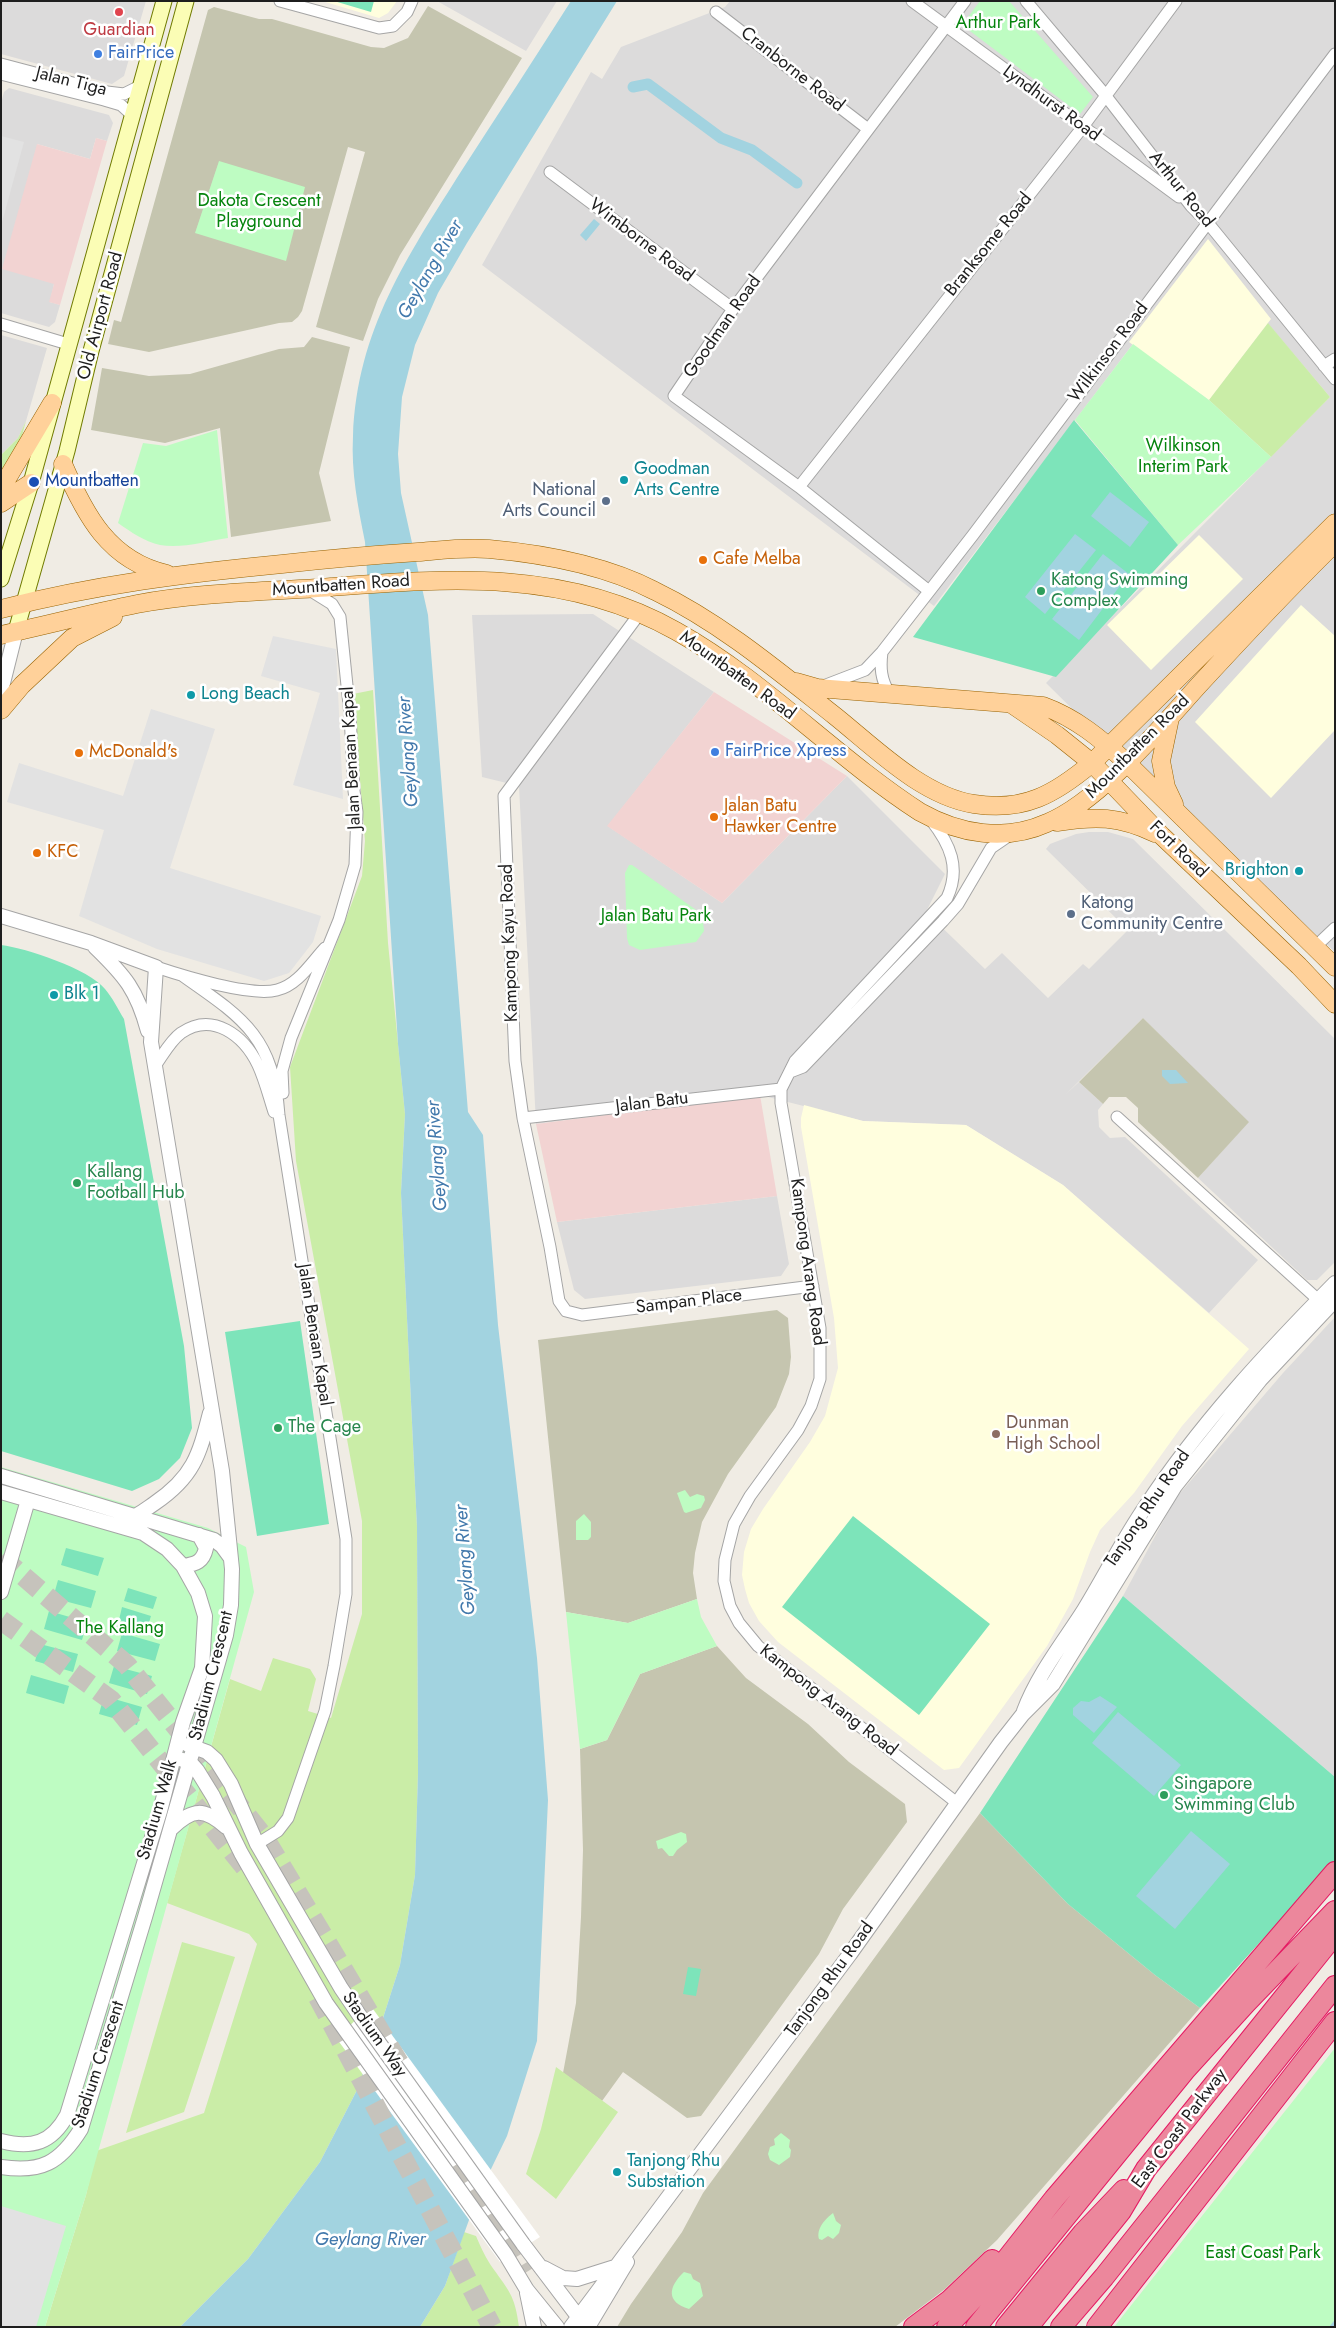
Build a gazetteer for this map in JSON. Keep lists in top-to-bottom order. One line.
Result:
{"streets":{"highway":["East Coast Parkway"],"main road":["Old Airport Road","Mountbatten Road","Fort Road"],"street":["Cranborne Road","Jalan Tiga","Lyndhurst Road","Arthur Road","Wimborne Road","Branksome Road","Goodman Road","Wilkinson Road","Jalan Benaan Kapal","Kampong Kayu Road","Jalan Batu","Kampong Arang Road","Sampan Place","Tanjong Rhu Road","Stadium Crescent","Stadium Walk","Stadium Way"]},"crossings":[["Cranborne Road","Goodman Road"],["Jalan Tiga","Old Airport Road"],["Lyndhurst Road","Arthur Road"],["Lyndhurst Road","Branksome Road"],["Lyndhurst Road","Goodman Road"],["Arthur Road","Branksome Road"],["Arthur Road","Wilkinson Road"],["Wimborne Road","Goodman Road"],["Branksome Road","Goodman Road"],["Old Airport Road","Mountbatten Road"],["Goodman Road","Wilkinson Road"],["Wilkinson Road","Fort Road"],["Mountbatten Road","Jalan Benaan Kapal"],["Mountbatten Road","Fort Road"],["Mountbatten Road","Kampong Kayu Road"],["Jalan Benaan Kapal","Stadium Crescent"],["Jalan Benaan Kapal","Stadium Way"],["Kampong Kayu Road","Jalan Batu"],["Kampong Kayu Road","Sampan Place"],["Jalan Batu","Kampong Arang Road"],["Kampong Arang Road","Sampan Place"],["Kampong Arang Road","Tanjong Rhu Road"],["Tanjong Rhu Road","Stadium Way"],["Stadium Crescent","Stadium Way"],["Stadium Walk","Stadium Way"]],"water":["Geylang River"],"parks":["Arthur Park","Dakota Crescent Playground","Wilkinson Interim Park","Jalan Batu Park","The Kallang","East Coast Park"],"places":["Guardian","FairPrice","Goodman Arts Centre","Mountbatten","National Arts Council","Cafe Melba","Katong Swimming Complex","Long Beach","FairPrice Xpress","McDonald's","Jalan Batu Hawker Centre","KFC","Brighton","Katong Community Centre","Blk 1","Kallang Football Hub","The Cage","Dunman High School","Singapore Swimming Club","Tanjong Rhu Substation"]}
